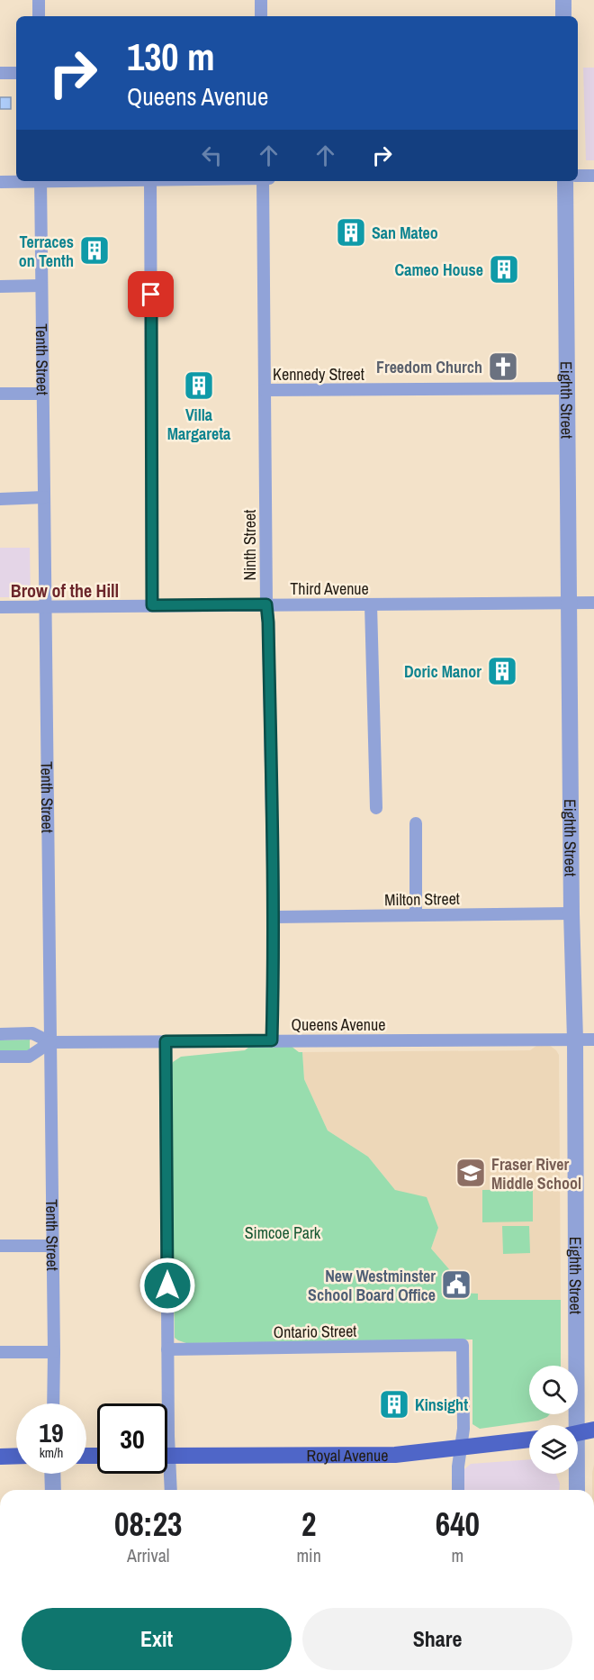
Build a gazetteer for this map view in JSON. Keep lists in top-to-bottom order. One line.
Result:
{"streets":{"main road":["Royal Avenue"],"street":["Tenth Street","Kennedy Street","Eighth Street","Ninth Street","Third Avenue","Milton Street","Queens Avenue","Ontario Street"]},"crossings":[["Tenth Street","Third Avenue"],["Tenth Street","Queens Avenue"],["Kennedy Street","Eighth Street"],["Kennedy Street","Ninth Street"],["Eighth Street","Third Avenue"],["Eighth Street","Milton Street"],["Eighth Street","Queens Avenue"],["Ninth Street","Third Avenue"],["Ninth Street","Milton Street"],["Ninth Street","Queens Avenue"],["Ontario Street","Royal Avenue"]],"districts":["Brow of the Hill"],"parks":["Simcoe Park"],"places":{"building":["San Mateo","Terraces on Tenth","Cameo House","Villa Margareta","Doric Manor","Kinsight"],"church":["Freedom Church"],"school or university":["Fraser River Middle School"],"public building":["New Westminster School Board Office"]},"page":{"turn":["130 m","Queens Avenue"],"speed":"19 km/h","limit":"30","eta":["08:23","Arrival","2","min","640","m"],"buttons":["Exit","Share"]}}
